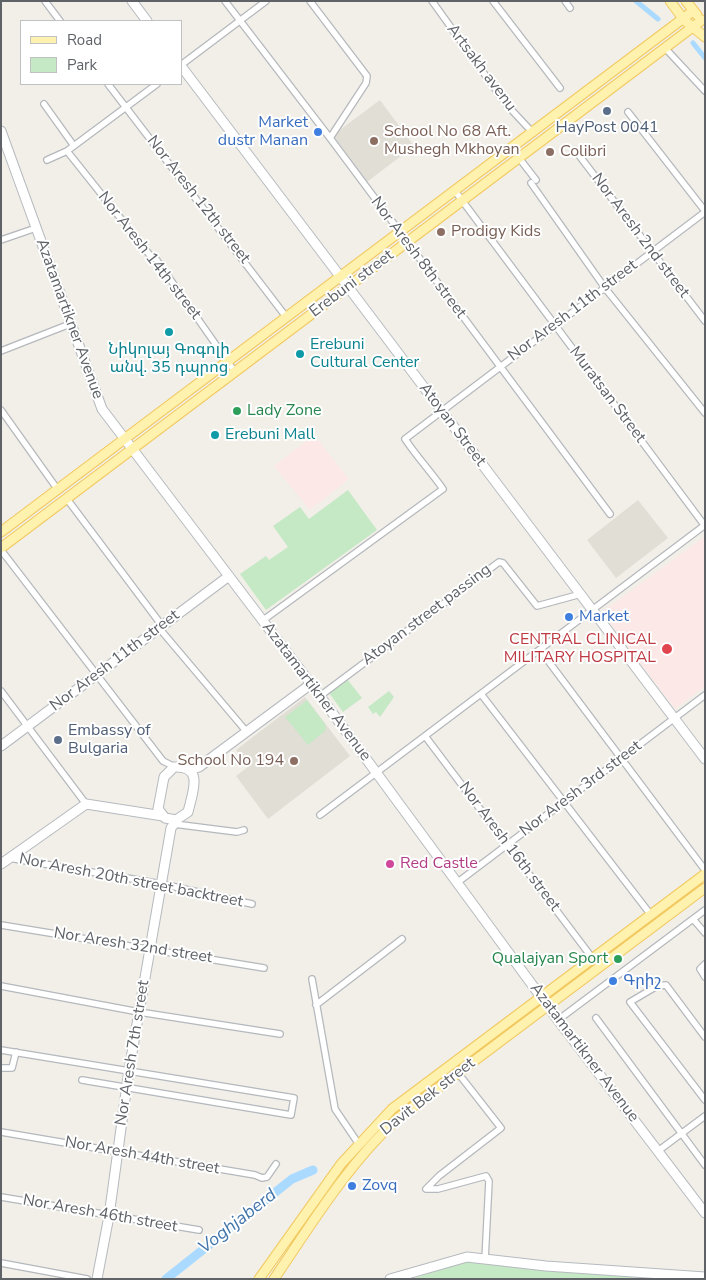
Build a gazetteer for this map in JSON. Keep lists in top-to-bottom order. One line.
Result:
{"streets":{"main road":["Erebuni street","Davit Bek street"],"street":["Artsakh avenu","Nor Aresh 12th street","Nor Aresh 2nd street","Nor Aresh 14th street","Nor Aresh 8th street","Nor Aresh 11th street","Azatamartikner Avenue","Muratsan Street","Atoyan Street","Atoyan street passing","Nor Aresh 3rd street","Nor Aresh 16th street","Nor Aresh 20th street backtreet","Nor Aresh 32nd street","Nor Aresh 7th street","Nor Aresh 44th street","Nor Aresh 46th street"]},"crossings":[["Artsakh avenu","Erebuni street"],["Nor Aresh 12th street","Erebuni street"],["Nor Aresh 2nd street","Nor Aresh 11th street"],["Nor Aresh 14th street","Erebuni street"],["Nor Aresh 8th street","Erebuni street"],["Nor Aresh 8th street","Nor Aresh 11th street"],["Erebuni street","Azatamartikner Avenue"],["Erebuni street","Muratsan Street"],["Erebuni street","Atoyan Street"],["Nor Aresh 11th street","Azatamartikner Avenue"],["Nor Aresh 11th street","Muratsan Street"],["Nor Aresh 11th street","Atoyan Street"],["Azatamartikner Avenue","Atoyan street passing"],["Azatamartikner Avenue","Nor Aresh 3rd street"],["Azatamartikner Avenue","Davit Bek street"],["Atoyan Street","Atoyan street passing"],["Atoyan Street","Nor Aresh 3rd street"],["Nor Aresh 3rd street","Nor Aresh 16th street"],["Nor Aresh 16th street","Davit Bek street"],["Nor Aresh 20th street backtreet","Nor Aresh 7th street"],["Nor Aresh 32nd street","Nor Aresh 7th street"],["Nor Aresh 7th street","Nor Aresh 44th street"],["Nor Aresh 7th street","Nor Aresh 46th street"]],"water":["Voghjaberd"],"places":["HayPost 0041","Market dustr Manan","School No 68 Aft. Mushegh Mkhoyan","Colibri","Prodigy Kids","Նիկոլայ Գոգոլի անվ. 35 դպրոց","Erebuni Cultural Center","Lady Zone","Erebuni Mall","Market","CENTRAL CLINICAL MILITARY HOSPITAL","Embassy of Bulgaria","School No 194","Red Castle","Qualajyan Sport","Գրիշ","Zovq"],"legend":["Road","Park"]}
